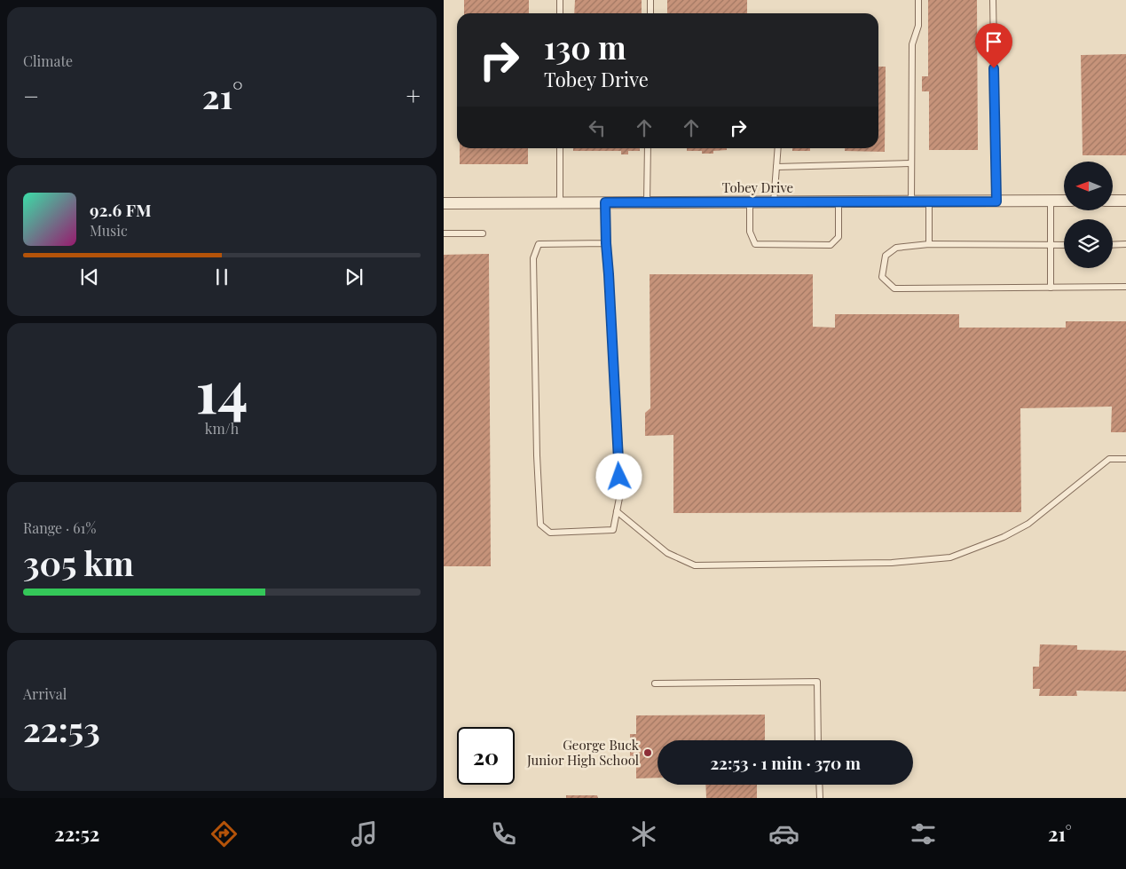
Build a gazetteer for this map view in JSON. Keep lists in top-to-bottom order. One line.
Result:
{"streets":{"street":["Tobey Drive"]},"places":["George Buck Junior High School"],"north":"left","page":{"tile":["Climate",["14","km/h"],["Range · 61%","305 km"],["Arrival","22:53"]],"turn":["130 m","Tobey Drive"],"heat":["−","21°","+"],"song":["92.6 FM","Music"],"limit":"20","trip":"22:53 · 1 min · 370 m","tabs":["22:52","21°"]}}
